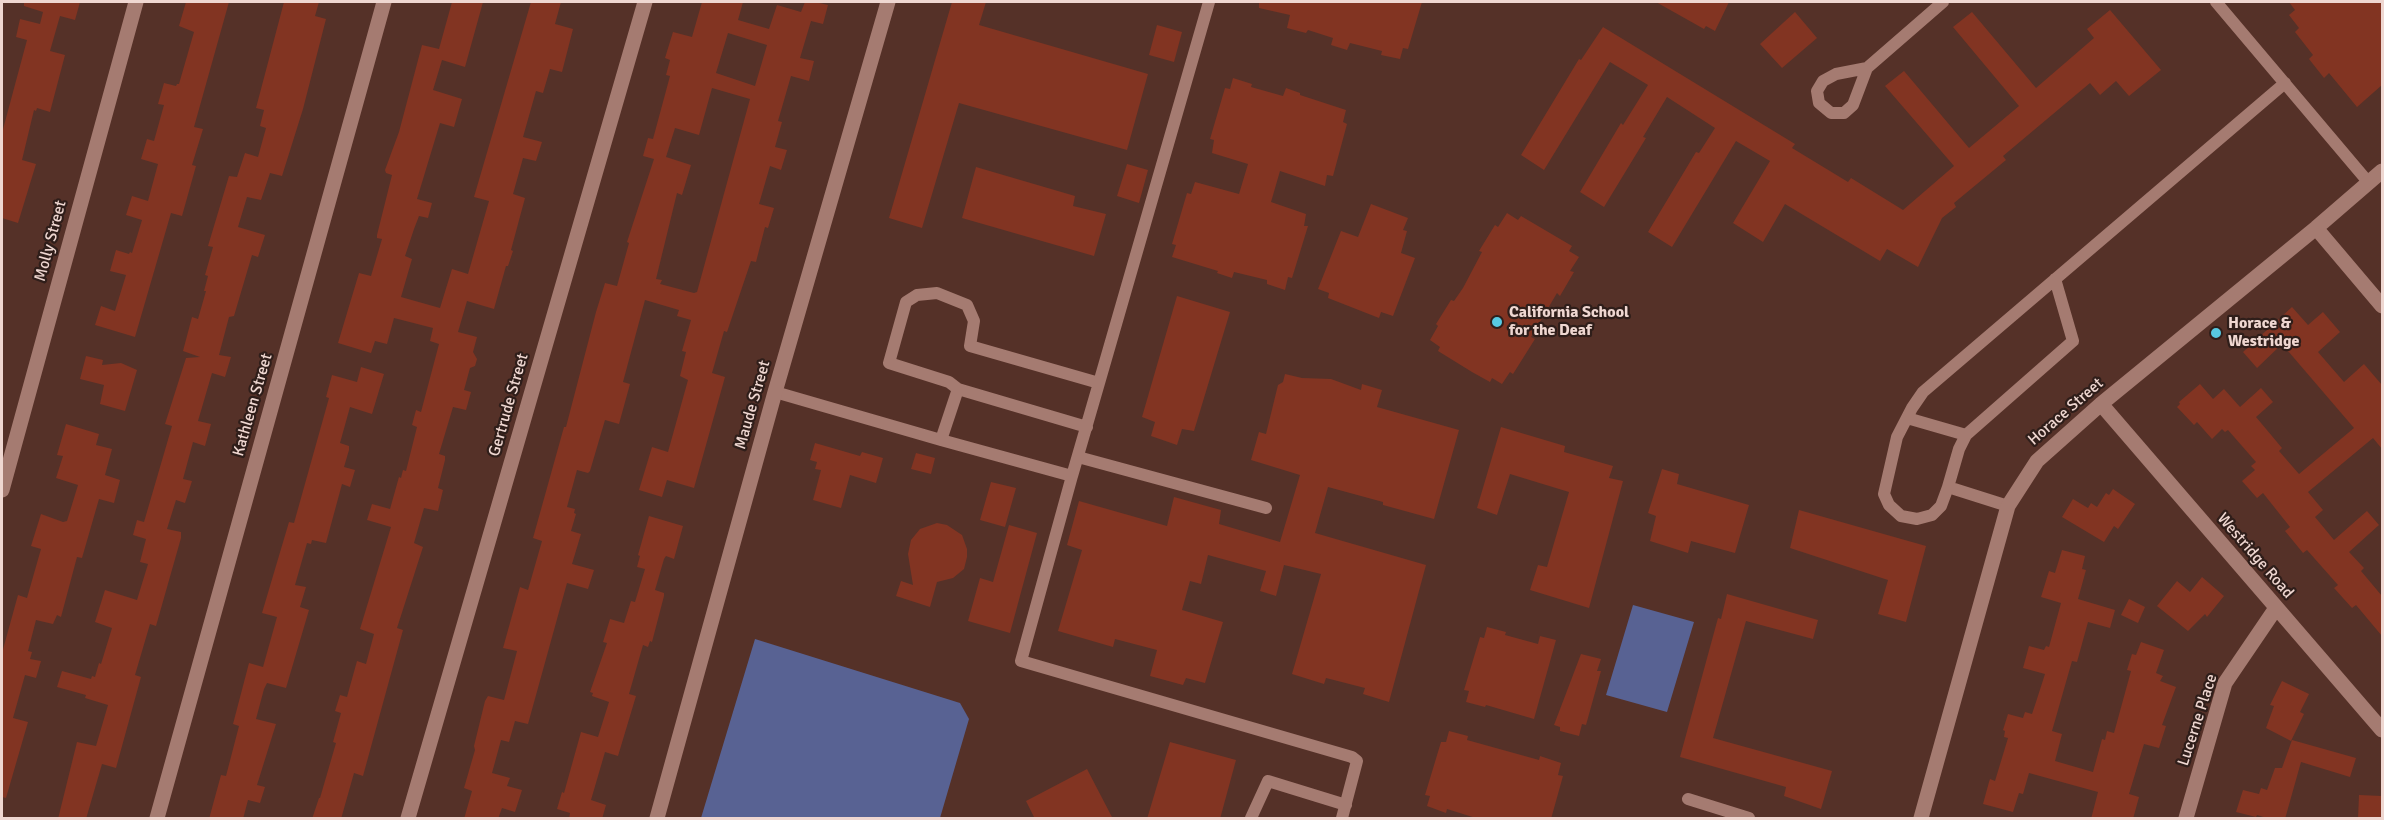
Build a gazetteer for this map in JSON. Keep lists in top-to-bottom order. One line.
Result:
{"streets":{"street":["Molly Street","Kathleen Street","Gertrude Street","Maude Street","Horace Street","Westridge Road","Lucerne Place"]},"crossings":[["Horace Street","Westridge Road"],["Westridge Road","Lucerne Place"]],"places":["California School for the Deaf","Horace & Westridge"]}
